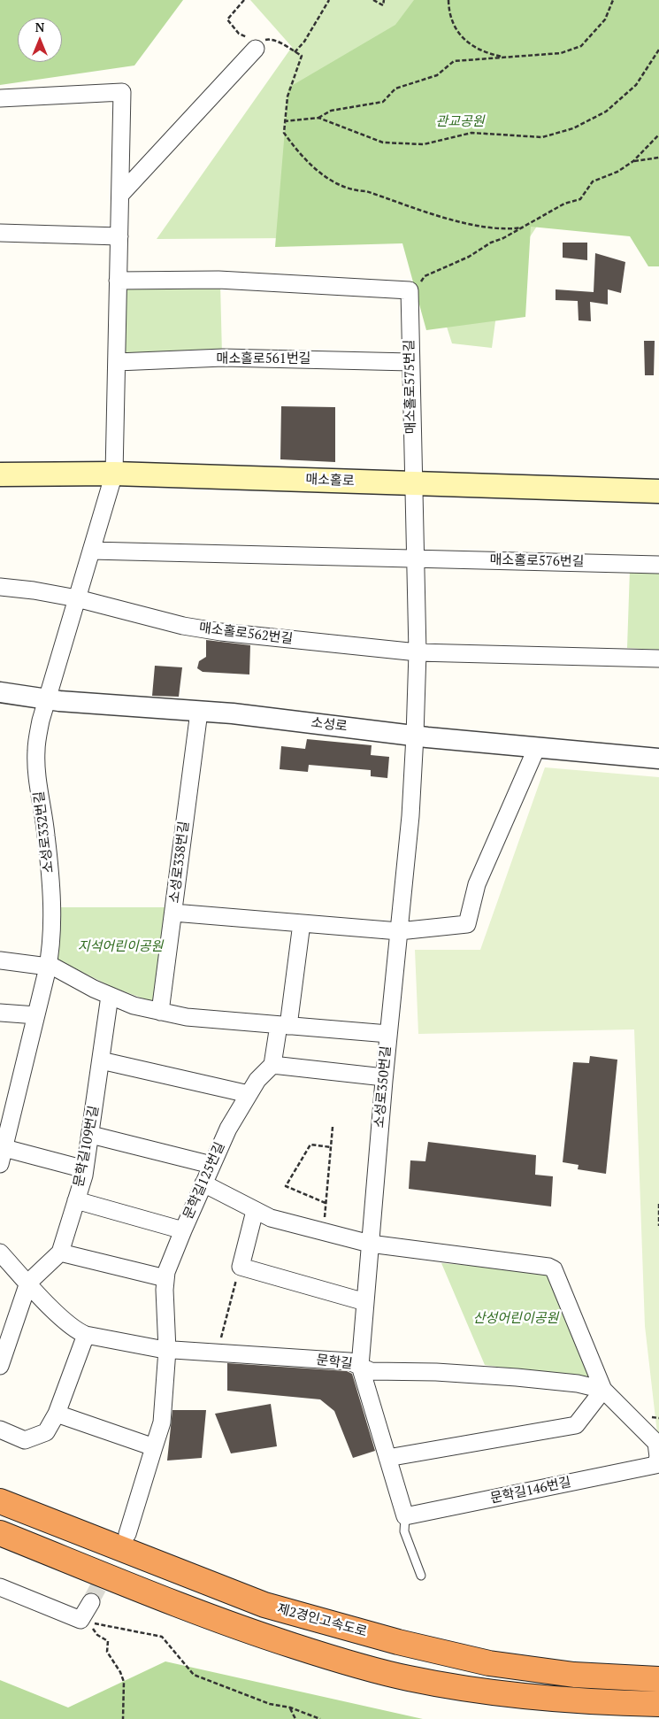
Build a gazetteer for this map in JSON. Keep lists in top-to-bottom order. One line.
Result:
{"streets":{"highway":["제2경인고속도로"],"main road":["매소홀로"],"street":["매소홀로561번길","매소홀로575번길","매소홀로576번길","매소홀로562번길","소성로","소성로332번길","소성로338번길","소성로350번길","문학길109번길","문학길125번길","문학길","문학길146번길"]},"crossings":[["매소홀로561번길","매소홀로575번길"],["매소홀로575번길","매소홀로"],["소성로","소성로332번길"],["소성로","소성로338번길"],["소성로","소성로350번길"],["소성로350번길","문학길"],["문학길109번길","문학길"],["문학길125번길","문학길"],["문학길","문학길146번길"]],"parks":["관교공원","지석어린이공원","산성어린이공원"],"north":"top"}
